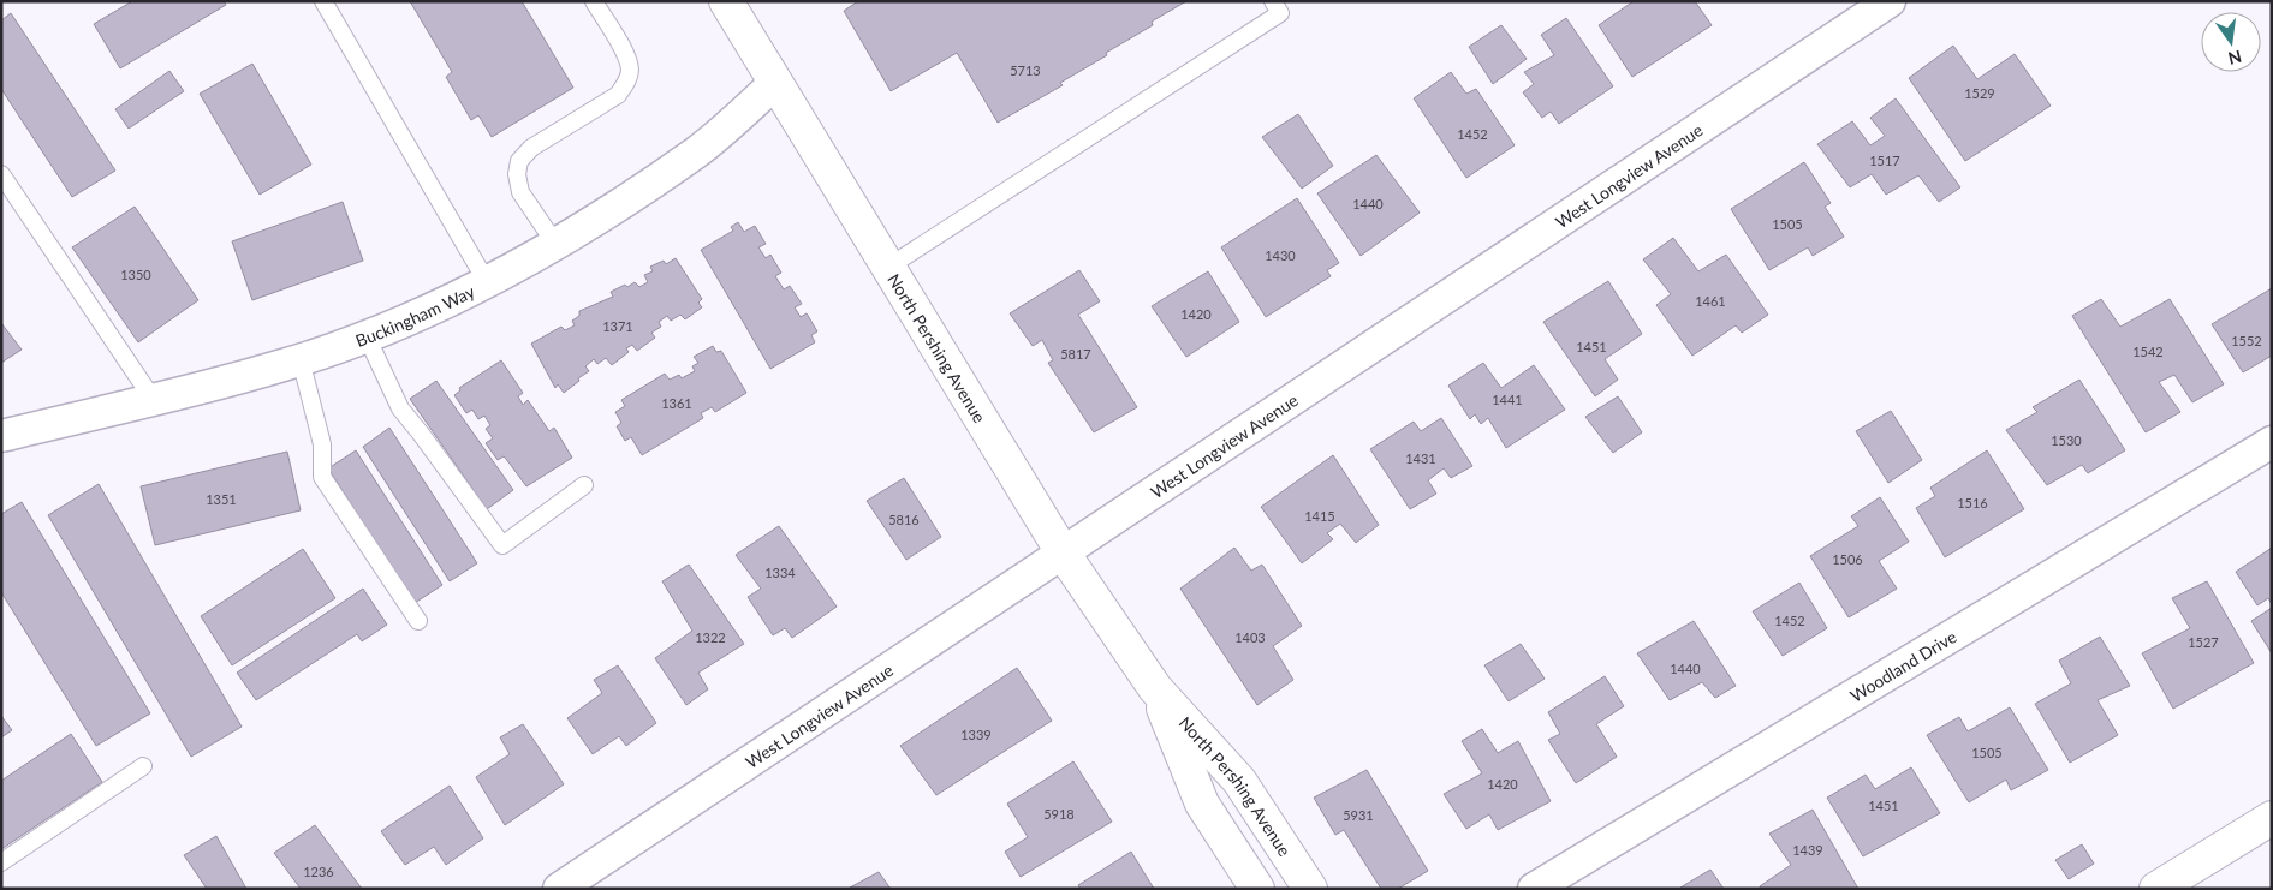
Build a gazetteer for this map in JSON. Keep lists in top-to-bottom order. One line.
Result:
{"streets":{"main road":["North Pershing Avenue"],"street":["West Longview Avenue","Buckingham Way","Woodland Drive"]},"crossings":[["West Longview Avenue","North Pershing Avenue"],["Buckingham Way","North Pershing Avenue"]],"house_numbers":["5713","1529","1452","1517","1440","1505","1430","1350","1461","1420","1371","1552","1451","1542","5817","1441","1361","1530","1431","1351","1516","1415","5816","1506","1334","1452","1322","1403","1527","1440","1339","1505","1420","1451","5918","5931","1439","1236"],"north":"bottom"}
